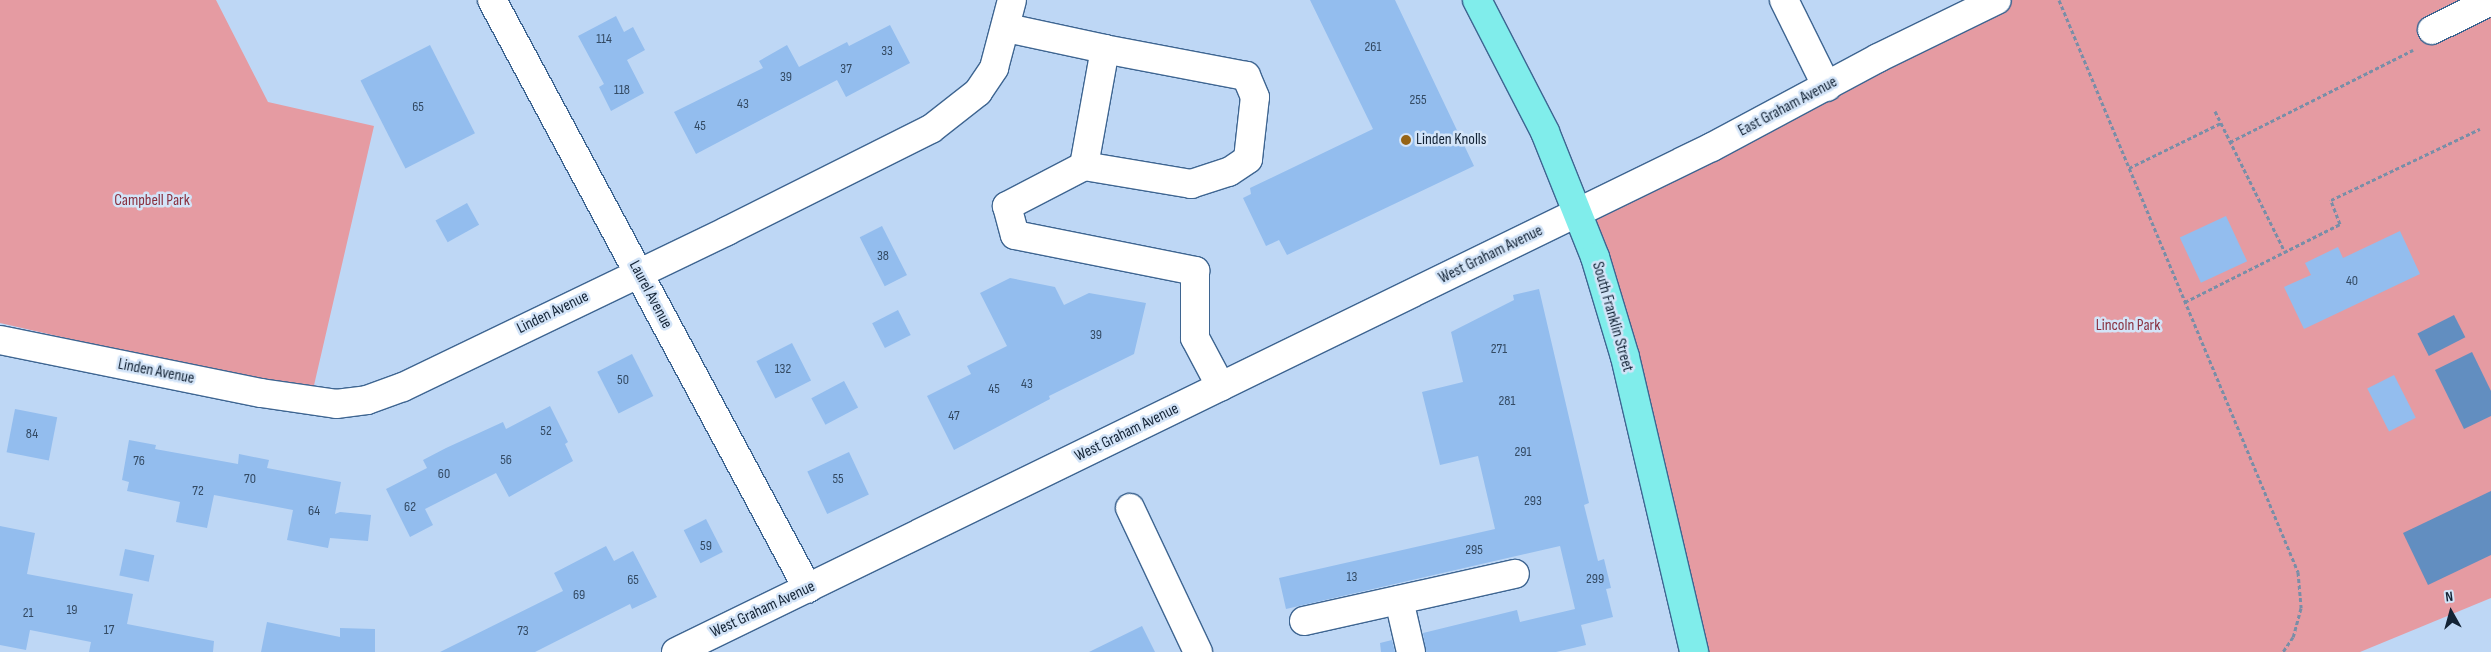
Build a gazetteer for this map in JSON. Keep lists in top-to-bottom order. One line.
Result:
{"streets":{"main road":["South Franklin Street"],"street":["East Graham Avenue","West Graham Avenue","Laurel Avenue","Linden Avenue"]},"crossings":[["East Graham Avenue","West Graham Avenue"],["East Graham Avenue","South Franklin Street"],["West Graham Avenue","Laurel Avenue"],["West Graham Avenue","South Franklin Street"],["Laurel Avenue","Linden Avenue"]],"parks":["Campbell Park","Lincoln Park"],"places":["Linden Knolls"],"house_numbers":["114","261","33","37","39","118","255","43","65","45","38","40","39","271","132","50","43","45","281","47","52","84","291","56","76","60","70","55","72","293","62","64","59","295","13","299","65","69","19","21","17","73"],"north":"top"}
